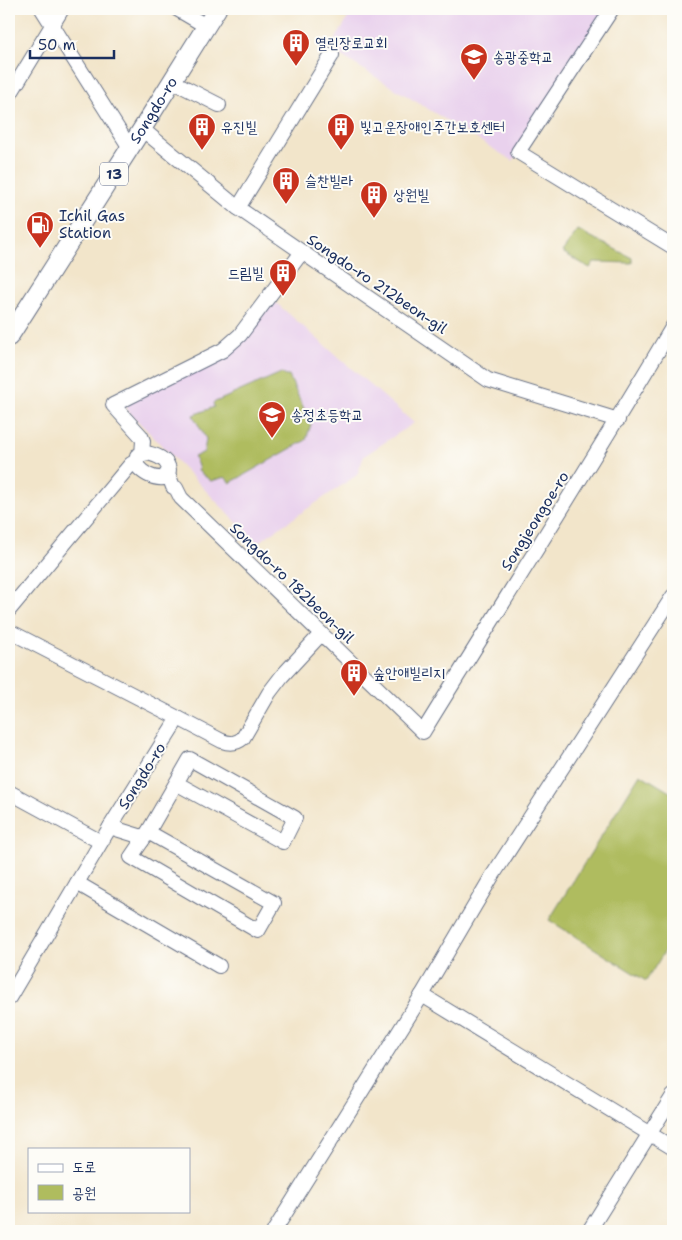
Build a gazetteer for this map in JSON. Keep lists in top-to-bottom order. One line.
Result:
{"streets":{"main road":["Songdo-ro","13"],"street":["Songdo-ro 212beon-gil","Songjeongoe-ro","Songdo-ro 182beon-gil"]},"crossings":[["Songdo-ro","Songdo-ro 212beon-gil"],["Songdo-ro 212beon-gil","Songjeongoe-ro"],["Songjeongoe-ro","Songdo-ro 182beon-gil"]],"places":{"building":["열린장로교회","유진빌","빛고운장애인주간보호센터","슬찬빌라","상원빌","드림빌","숲안애빌리지"],"school or university":["송광중학교","송정초등학교"],"fuel station":["Ichil Gas Station"]},"legend":["도로","공원"],"scale_bar":"50 m"}
